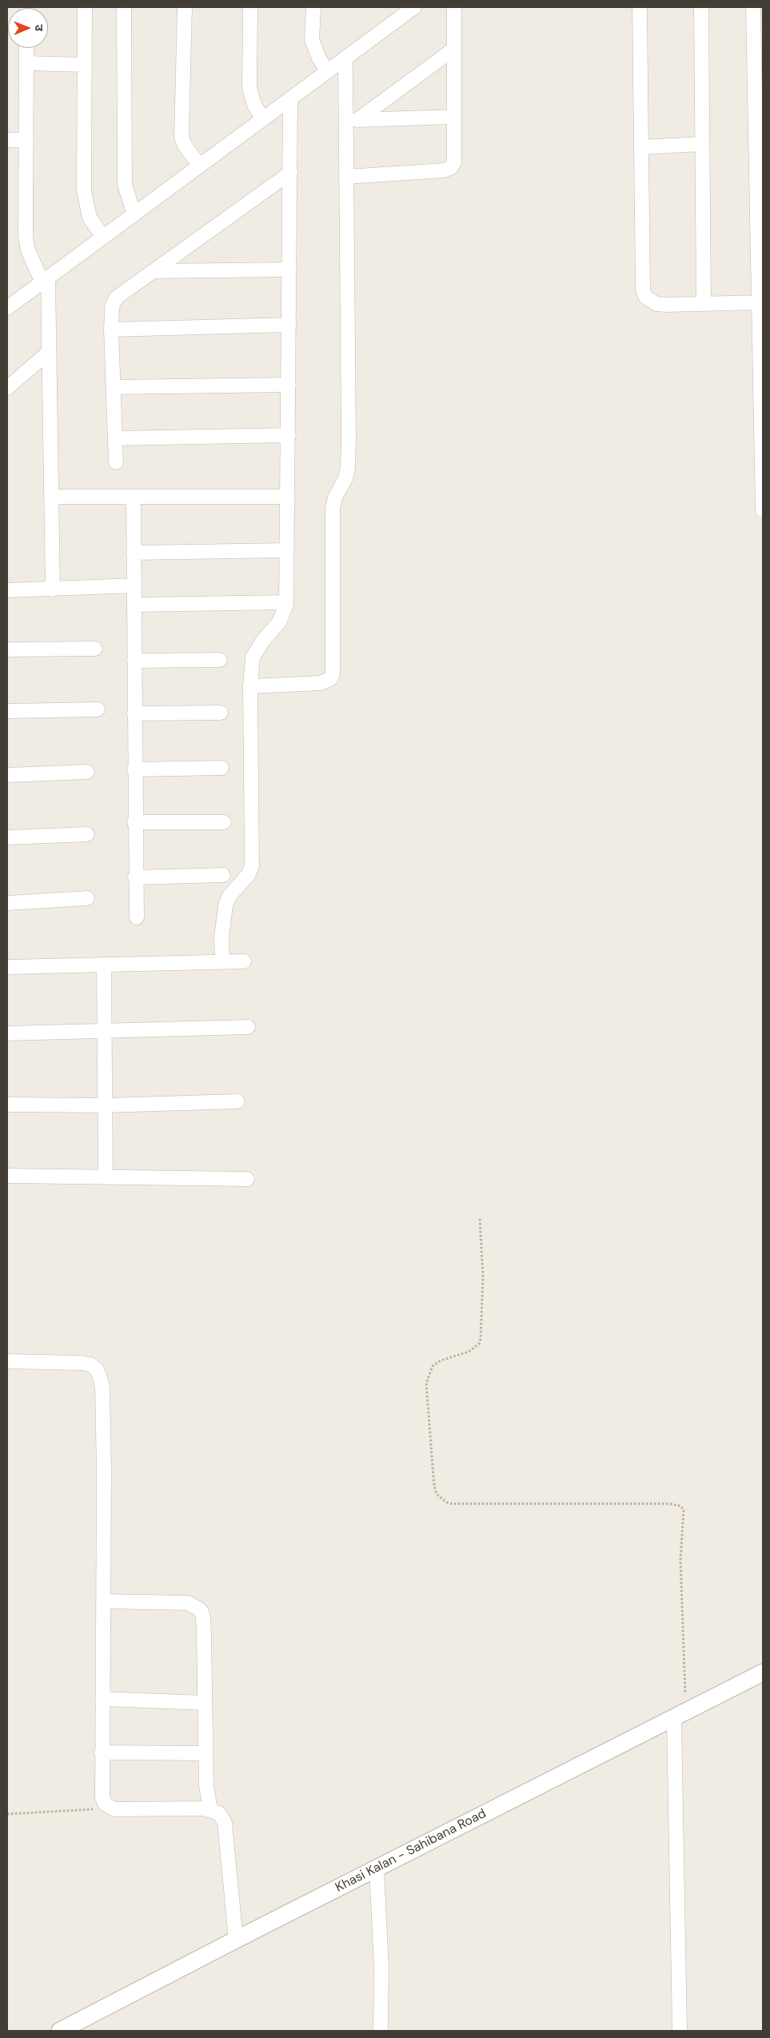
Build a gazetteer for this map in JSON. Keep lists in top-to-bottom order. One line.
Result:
{"streets":{"street":["Khasi Kalan - Sahibana Road"]},"north":"right"}
